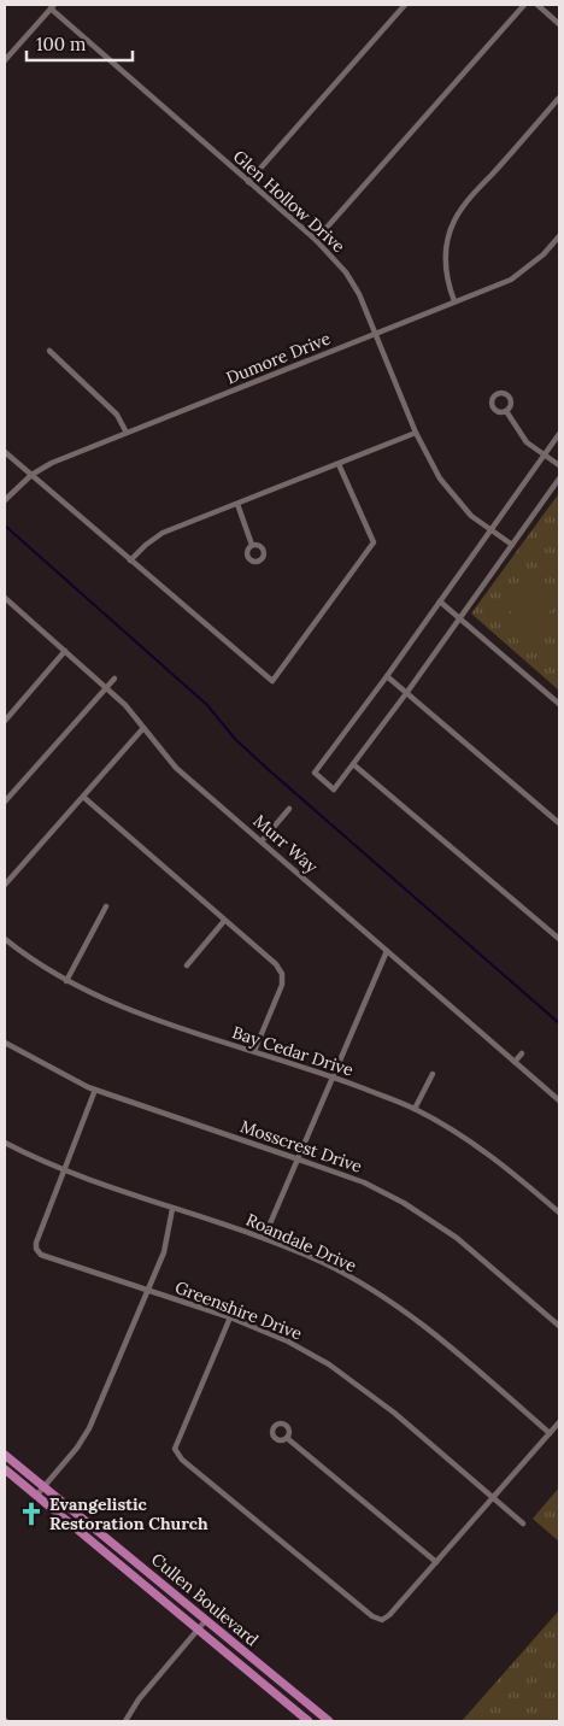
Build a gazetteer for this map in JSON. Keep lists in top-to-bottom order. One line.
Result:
{"streets":{"main road":["Cullen Boulevard"],"street":["Glen Hollow Drive","Dumore Drive","Murr Way","Bay Cedar Drive","Mosscrest Drive","Roandale Drive","Greenshire Drive"]},"crossings":[["Glen Hollow Drive","Dumore Drive"],["Roandale Drive","Greenshire Drive"]],"places":{"church":["Evangelistic Restoration Church"]},"scale_bar":"100 m"}
